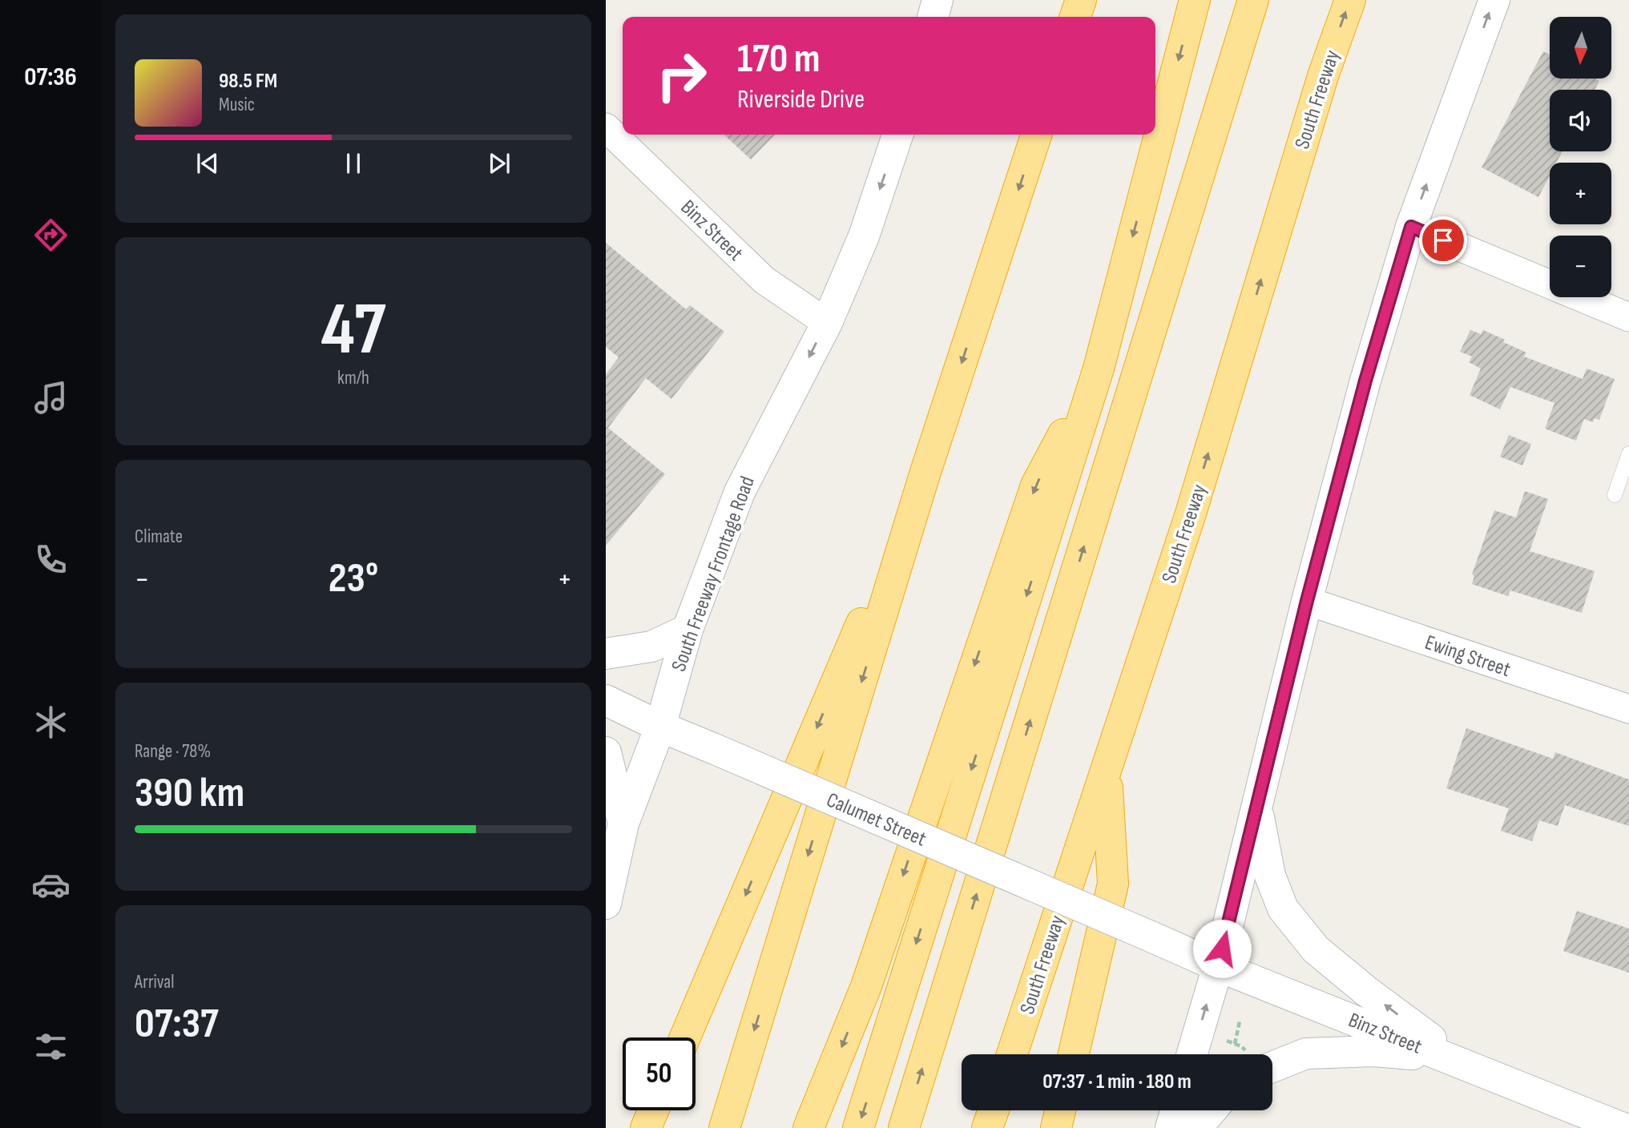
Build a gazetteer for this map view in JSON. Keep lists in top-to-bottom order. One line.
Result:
{"streets":{"highway":["South Freeway"],"main road":["Binz Street","South Freeway Frontage Road","Calumet Street"],"street":["Ewing Street"]},"crossings":[["Binz Street","South Freeway Frontage Road"],["Binz Street","Calumet Street"],["South Freeway Frontage Road","Calumet Street"]],"one_way":["South Freeway Frontage Road"],"north":"bottom","page":{"tabs":"07:36","map_buttons":["+","−"],"turn":["170 m","Riverside Drive"],"song":["98.5 FM","Music"],"tile":[["47","km/h"],"Climate",["Range · 78%","390 km"],["Arrival","07:37"]],"heat":["−","23°","+"],"limit":"50","trip":"07:37 · 1 min · 180 m"}}
